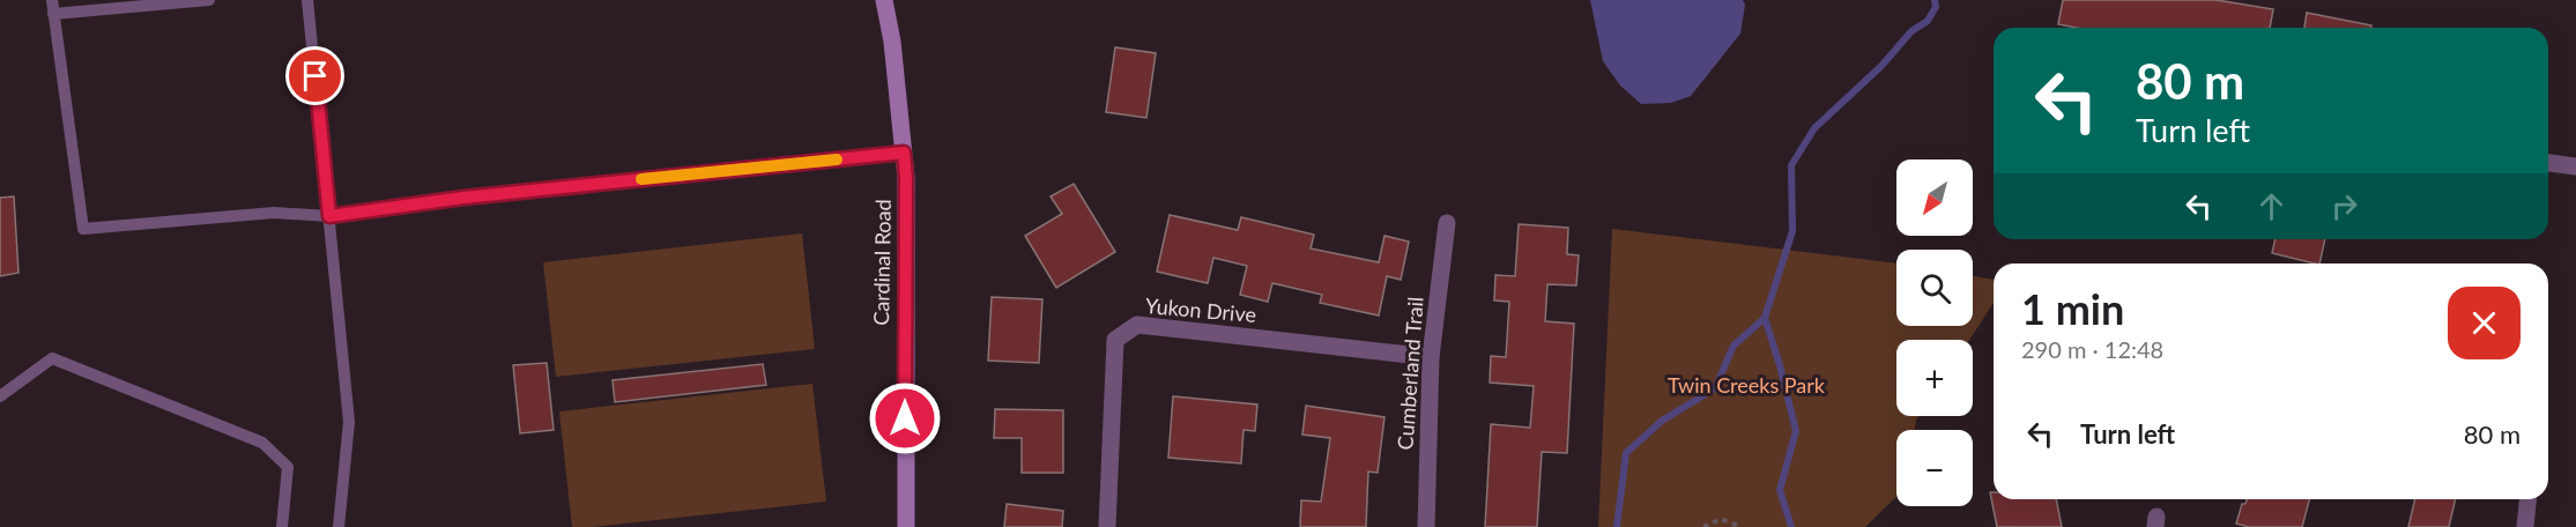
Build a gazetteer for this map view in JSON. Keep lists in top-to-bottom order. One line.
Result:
{"streets":{"street":["Cardinal Road","Yukon Drive","Cumberland Trail"]},"crossings":[["Yukon Drive","Cumberland Trail"]],"parks":["Twin Creeks Park"],"north":"bottom left","page":{"turn":["80 m","Turn left"],"map_buttons":["+","−"],"heading":["1 min","290 m · 12:48"],"list":[{"name":"Turn left","value":"80 m"}]}}
